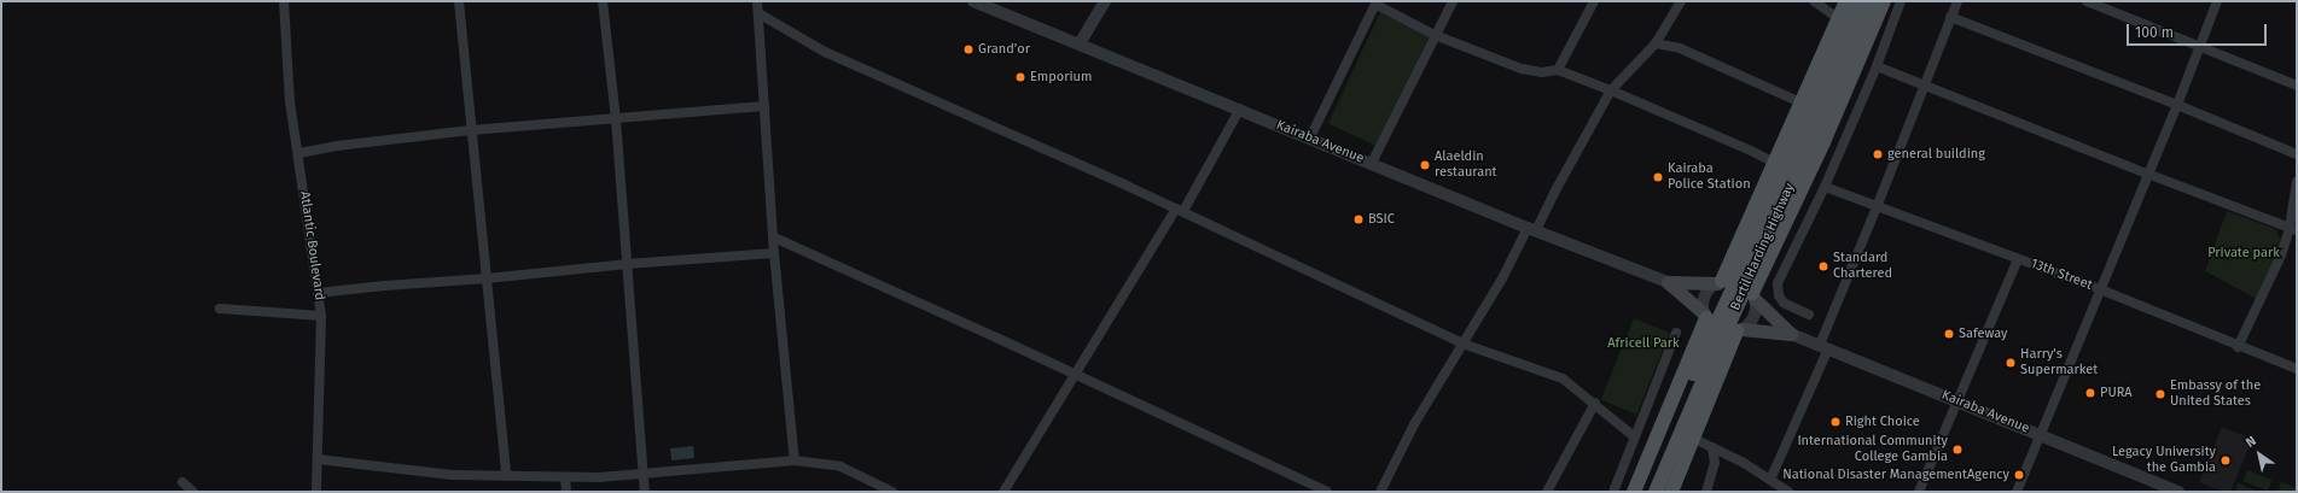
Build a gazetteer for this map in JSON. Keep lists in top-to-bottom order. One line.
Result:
{"streets":{"main road":["Bertil Harding Highway"],"street":["Kairaba Avenue","Atlantic Boulevard","13th Street"]},"parks":["Private park","Africell Park"],"places":["Grand’or","Emporium","general building","Alaeldin restaurant","Kairaba Police Station","BSIC","Standard Chartered","Safeway","Harry's Supermarket","PURA","Embassy of the United States","Right Choice","International Community College Gambia","Legacy University the Gambia","National Disaster ManagementAgency"],"scale_bar":"100 m","north":"top left"}
